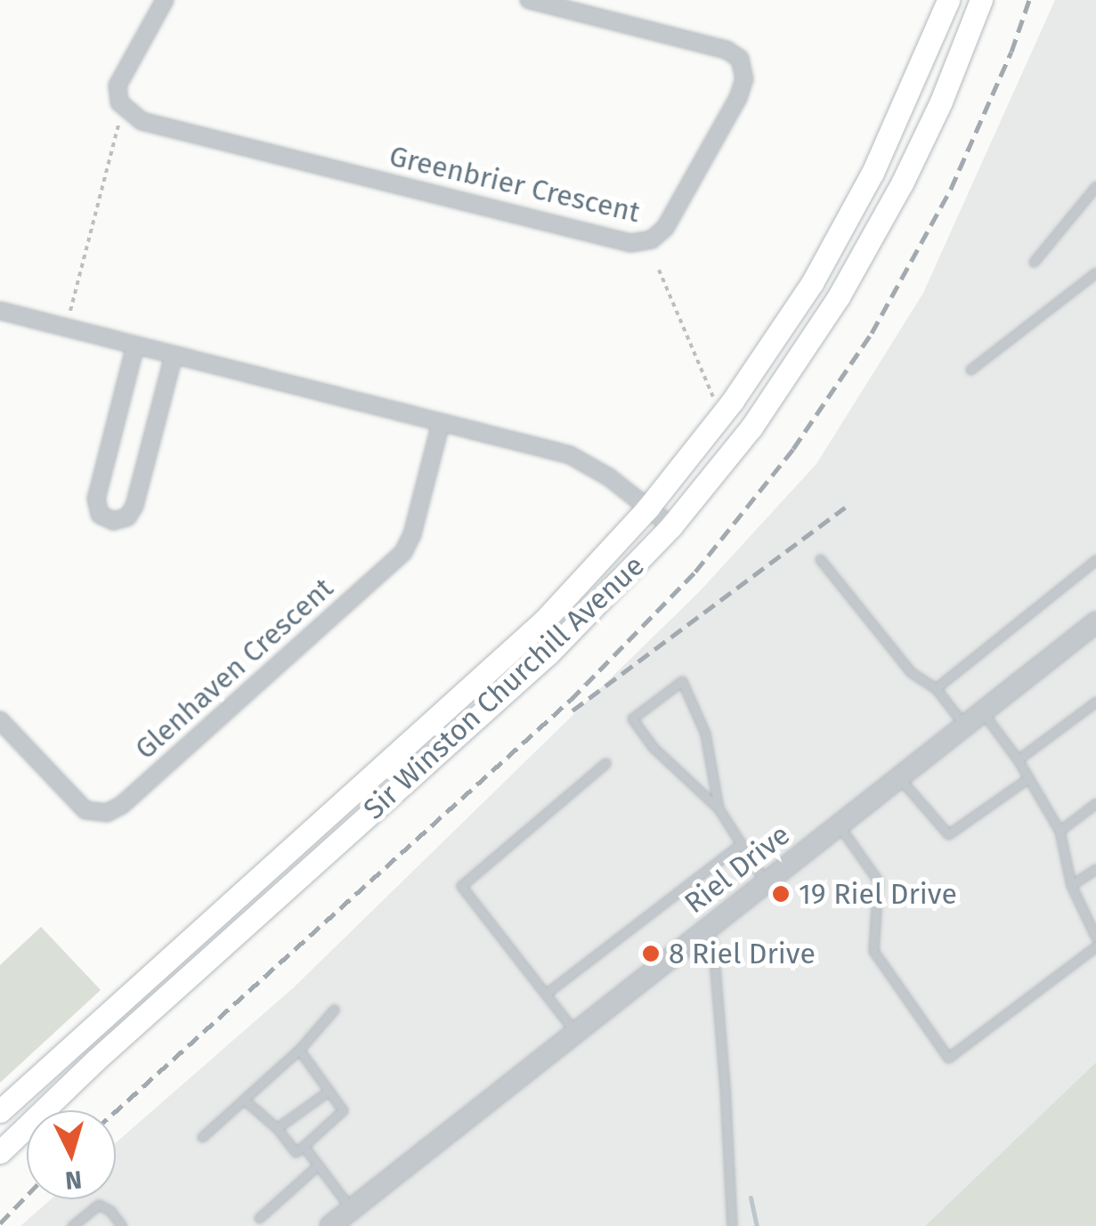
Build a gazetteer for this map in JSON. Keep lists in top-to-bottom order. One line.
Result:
{"streets":{"main road":["Sir Winston Churchill Avenue"],"street":["Greenbrier Crescent","Glenhaven Crescent","Riel Drive"]},"places":["19 Riel Drive","8 Riel Drive"],"north":"bottom"}
